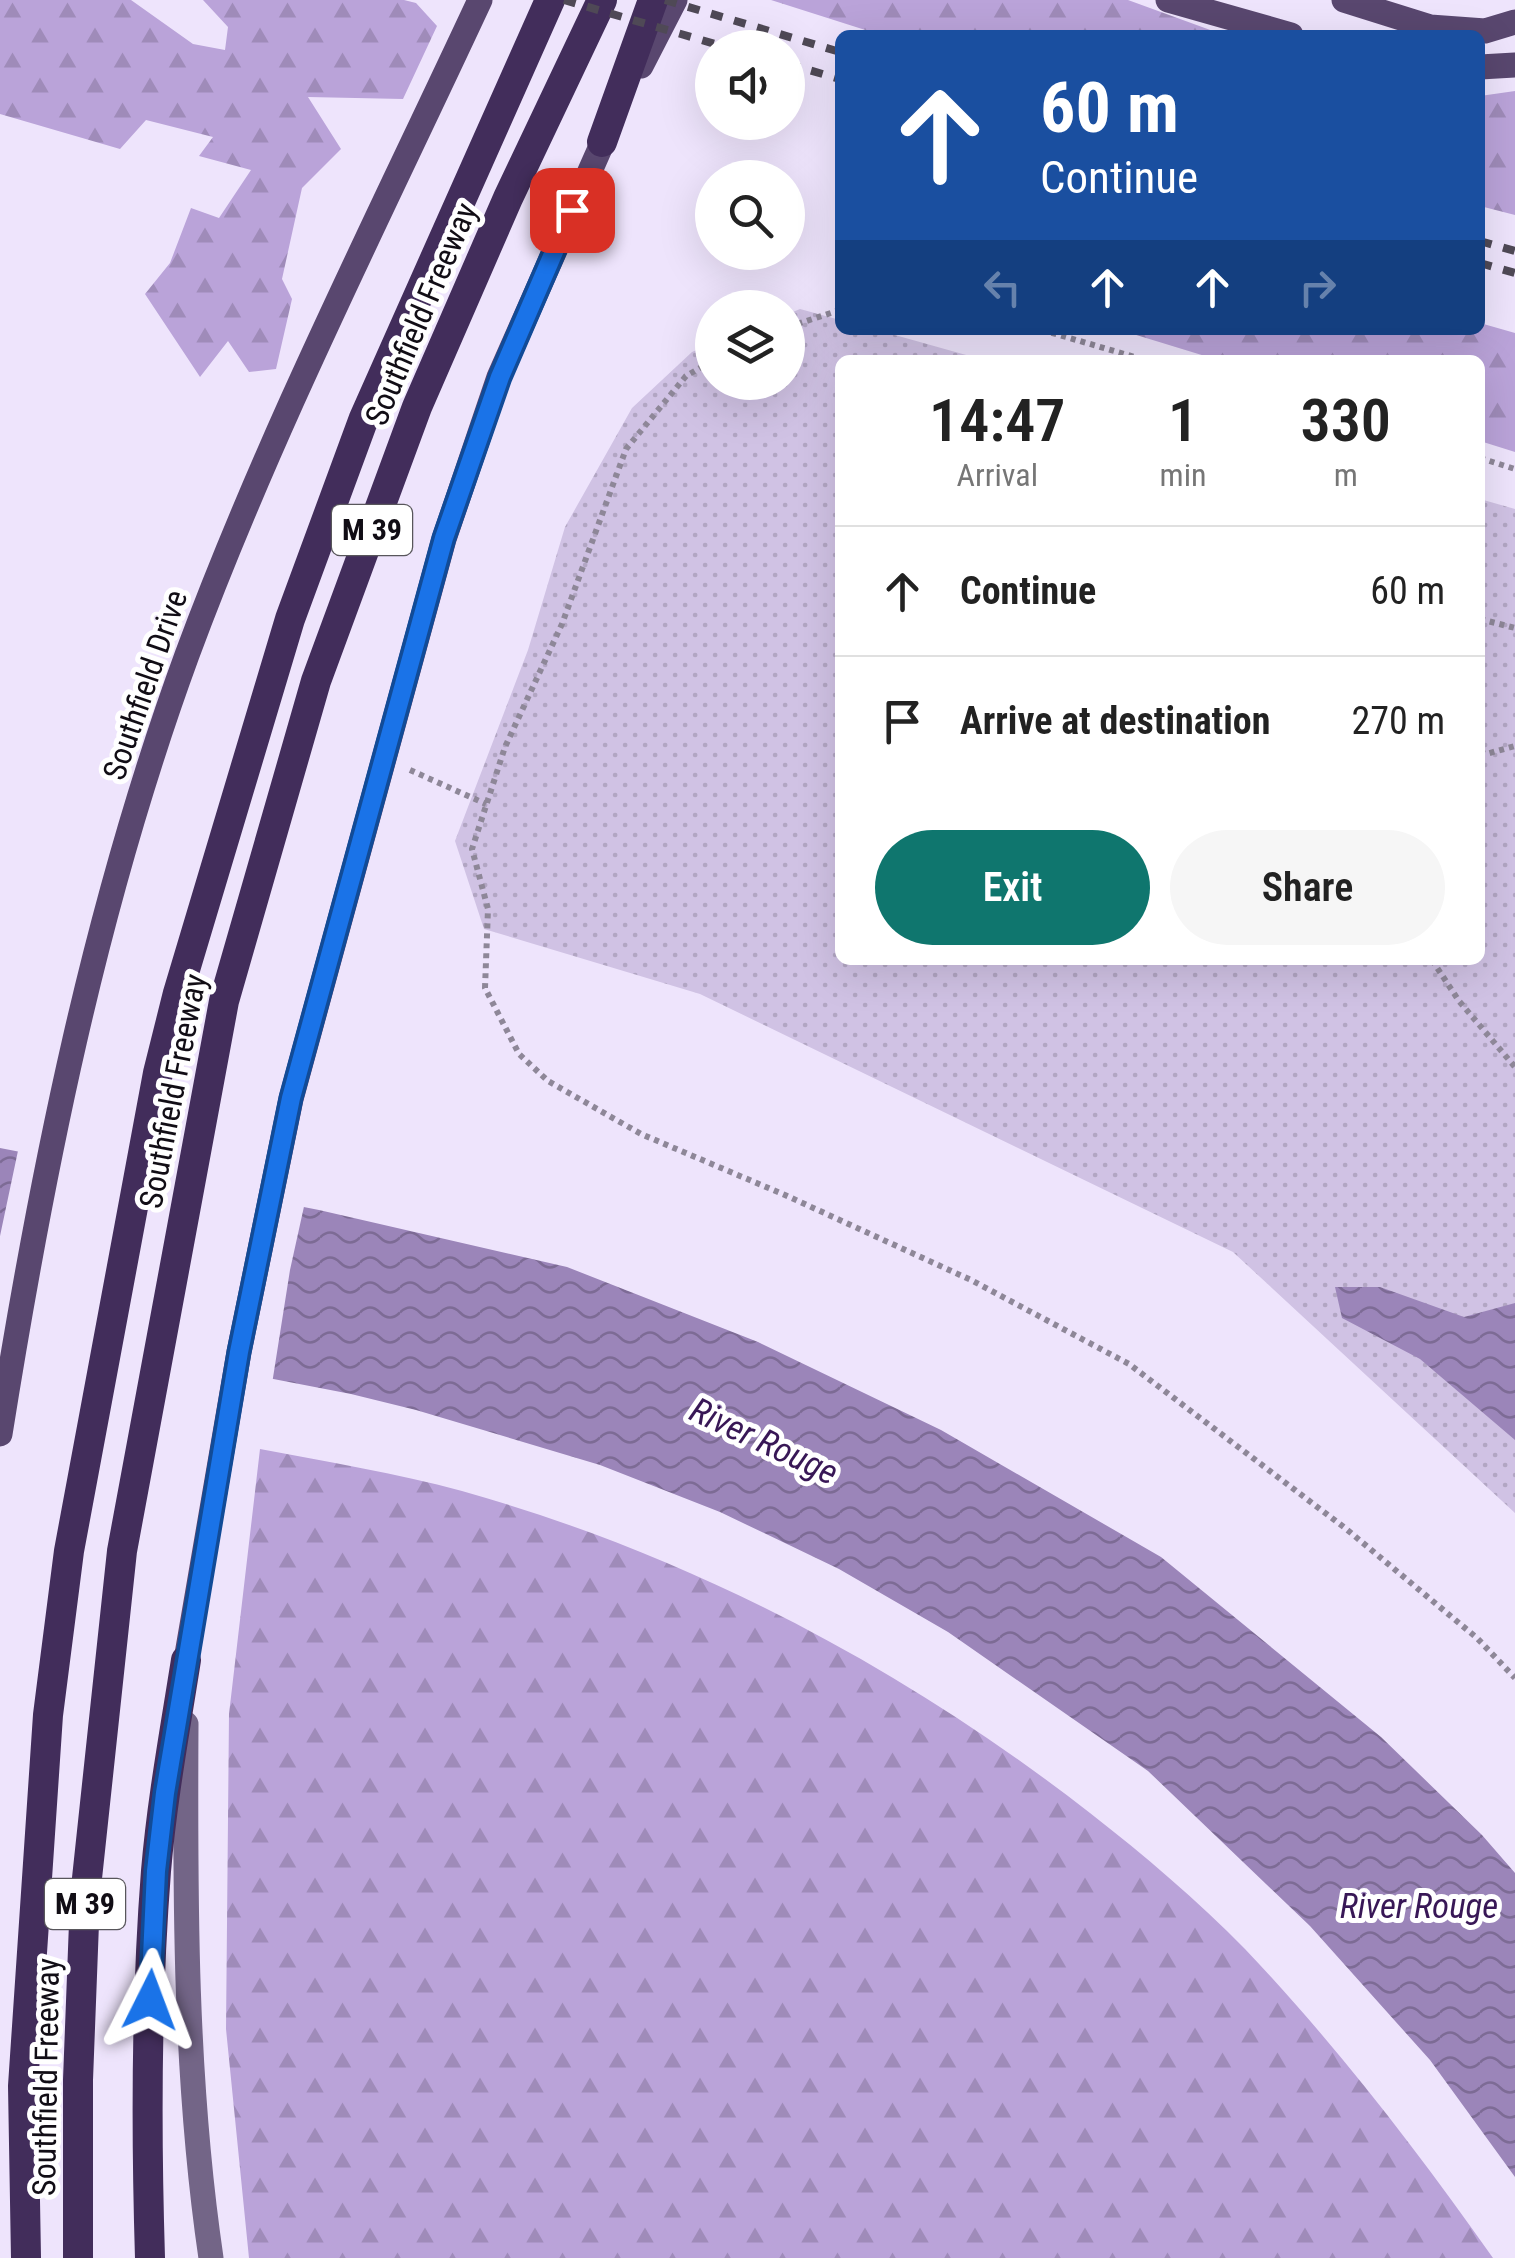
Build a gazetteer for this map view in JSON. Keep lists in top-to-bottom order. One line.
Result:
{"streets":{"highway":["Southfield Freeway","M 39"],"main road":["Southfield Drive"]},"water":["River Rouge"],"page":{"turn":["60 m","Continue"],"eta":["14:47","Arrival","1","min","330","m"],"list":[{"name":"Continue","value":"60 m"},{"name":"Arrive at destination","value":"270 m"}],"buttons":["Exit","Share"]}}
